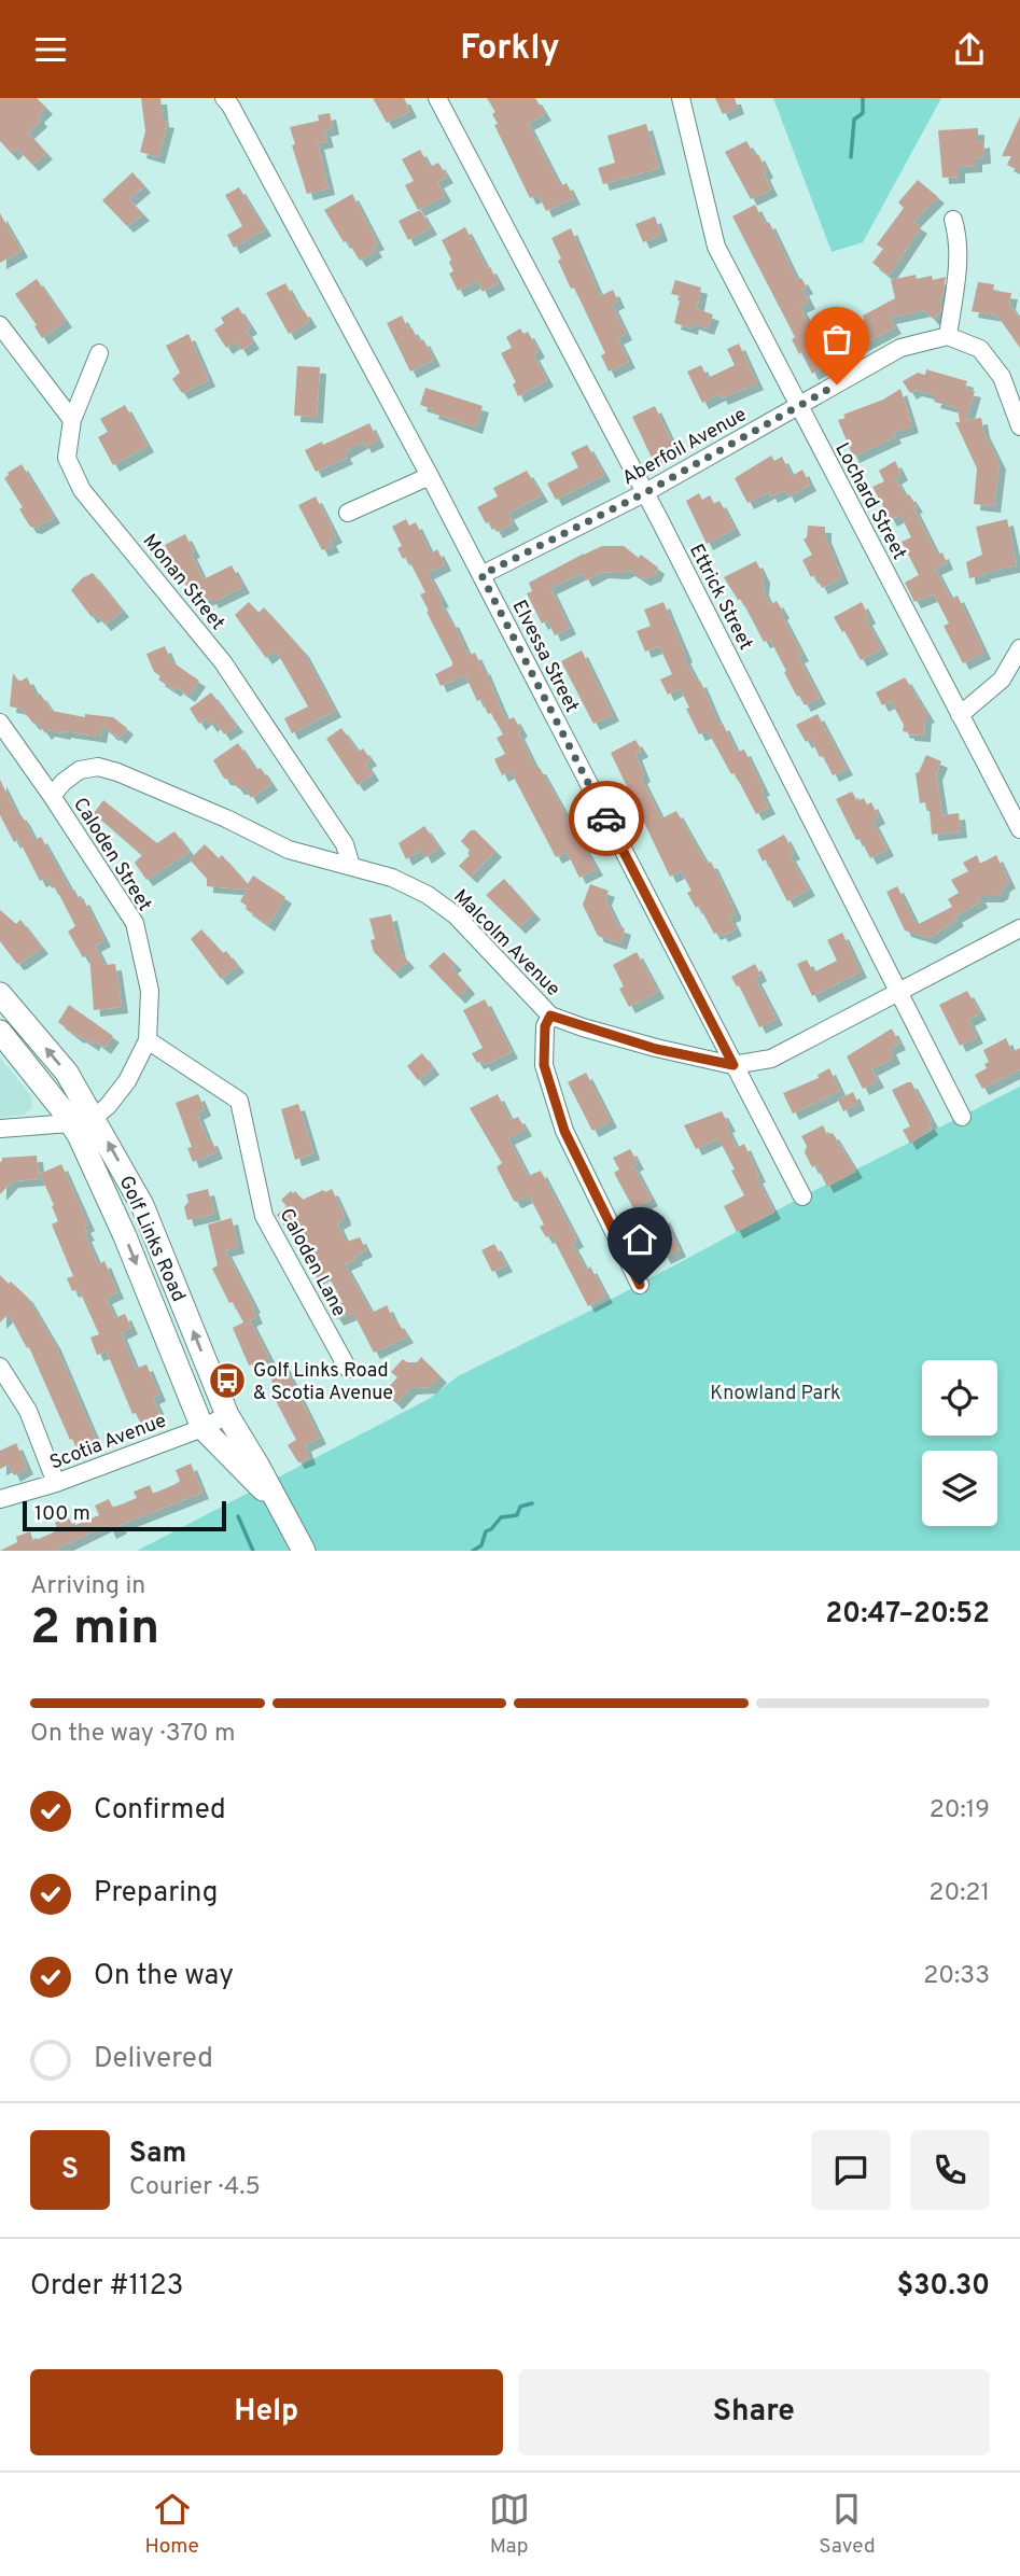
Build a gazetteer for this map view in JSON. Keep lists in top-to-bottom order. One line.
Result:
{"streets":{"main road":["Golf Links Road"],"street":["Aberfoil Avenue","Lochard Street","Monan Street","Ettrick Street","Elvessa Street","Caloden Street","Malcolm Avenue","Caloden Lane","Scotia Avenue"]},"crossings":[["Aberfoil Avenue","Lochard Street"],["Aberfoil Avenue","Ettrick Street"],["Aberfoil Avenue","Elvessa Street"],["Monan Street","Malcolm Avenue"],["Ettrick Street","Malcolm Avenue"],["Elvessa Street","Malcolm Avenue"],["Caloden Street","Malcolm Avenue"],["Caloden Street","Golf Links Road"],["Caloden Street","Caloden Lane"],["Golf Links Road","Scotia Avenue"]],"parks":["Knowland Park"],"places":{"bus stop":["Golf Links Road & Scotia Avenue"]},"scale_bar":"100 m","page":{"header":"Forkly","scale":"100 m","heading":["2 min","Arriving in","20:47–20:52"],"panel":["Sam","Courier · 4.5","Order #1123","$30.30"],"bar":"On the way · 370 m","list":[["Confirmed","20:19"],["Preparing","20:21"],["On the way","20:33"],"Delivered"],"round":"S","buttons":["Help","Share"],"tabs":["Home","Map","Saved"]}}
